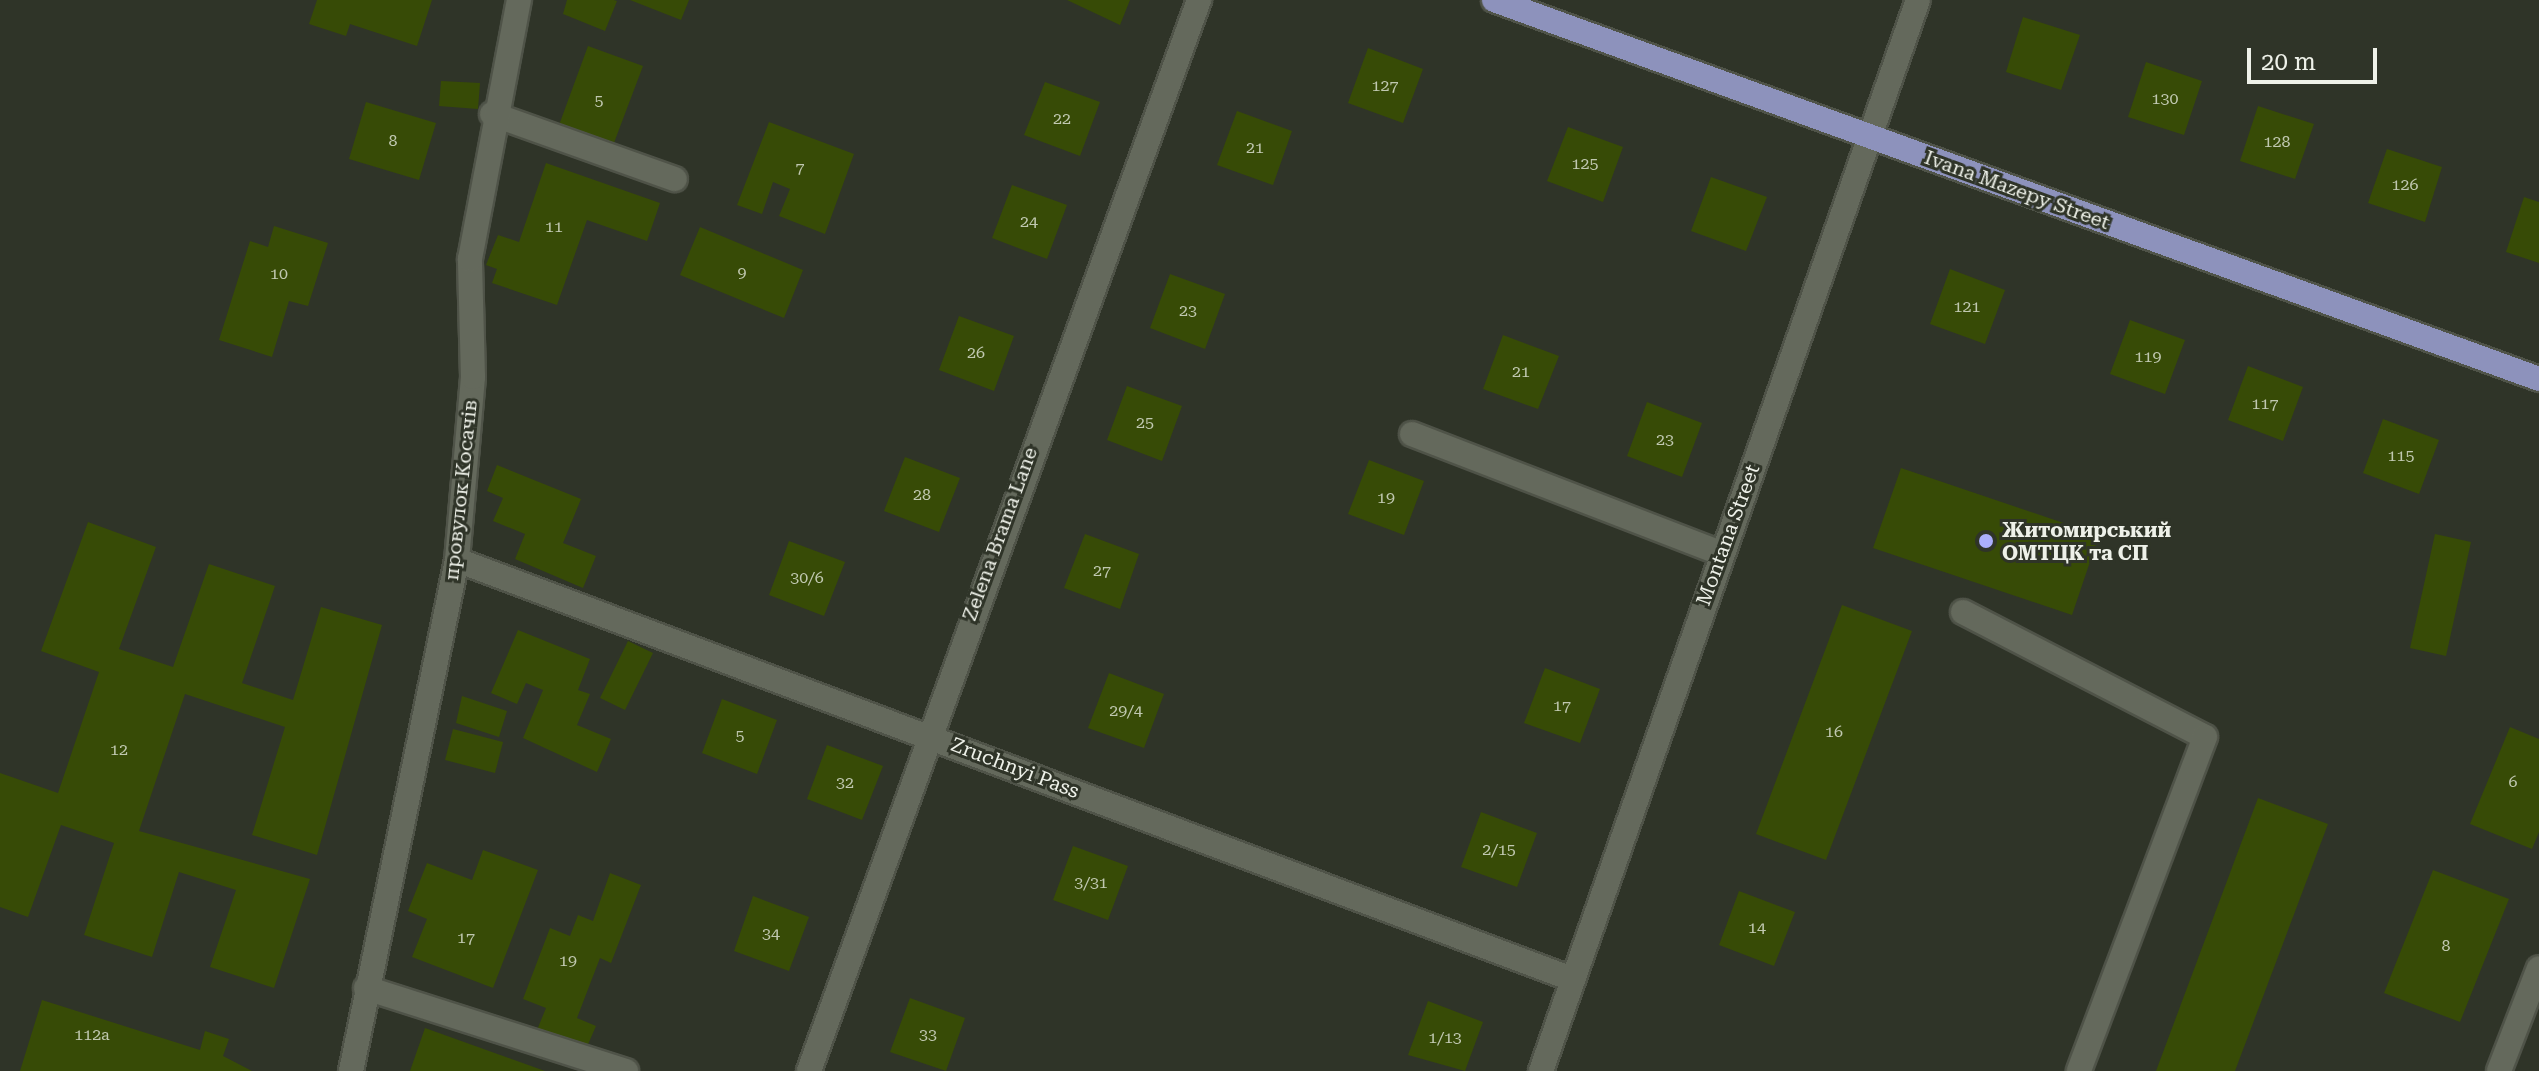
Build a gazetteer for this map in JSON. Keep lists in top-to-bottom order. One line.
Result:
{"streets":{"main road":["Ivana Mazepy Street"],"street":["провулок Косачів","Zelena Brama Lane","Montana Street","Zruchnyi Pass"]},"crossings":[["Ivana Mazepy Street","Montana Street"],["провулок Косачів","Zruchnyi Pass"],["Zelena Brama Lane","Zruchnyi Pass"],["Montana Street","Zruchnyi Pass"]],"places":["Житомирський ОМТЦК та СП"],"house_numbers":["127","130","5","22","8","128","21","125","7","126","24","11","9","10","121","23","26","119","21","117","25","23","115","28","19","27","30/6","17","29/4","16","5","12","6","32","2/15","3/31","14","34","17","8","19","112а","33","1/13"],"scale_bar":"20 m"}
